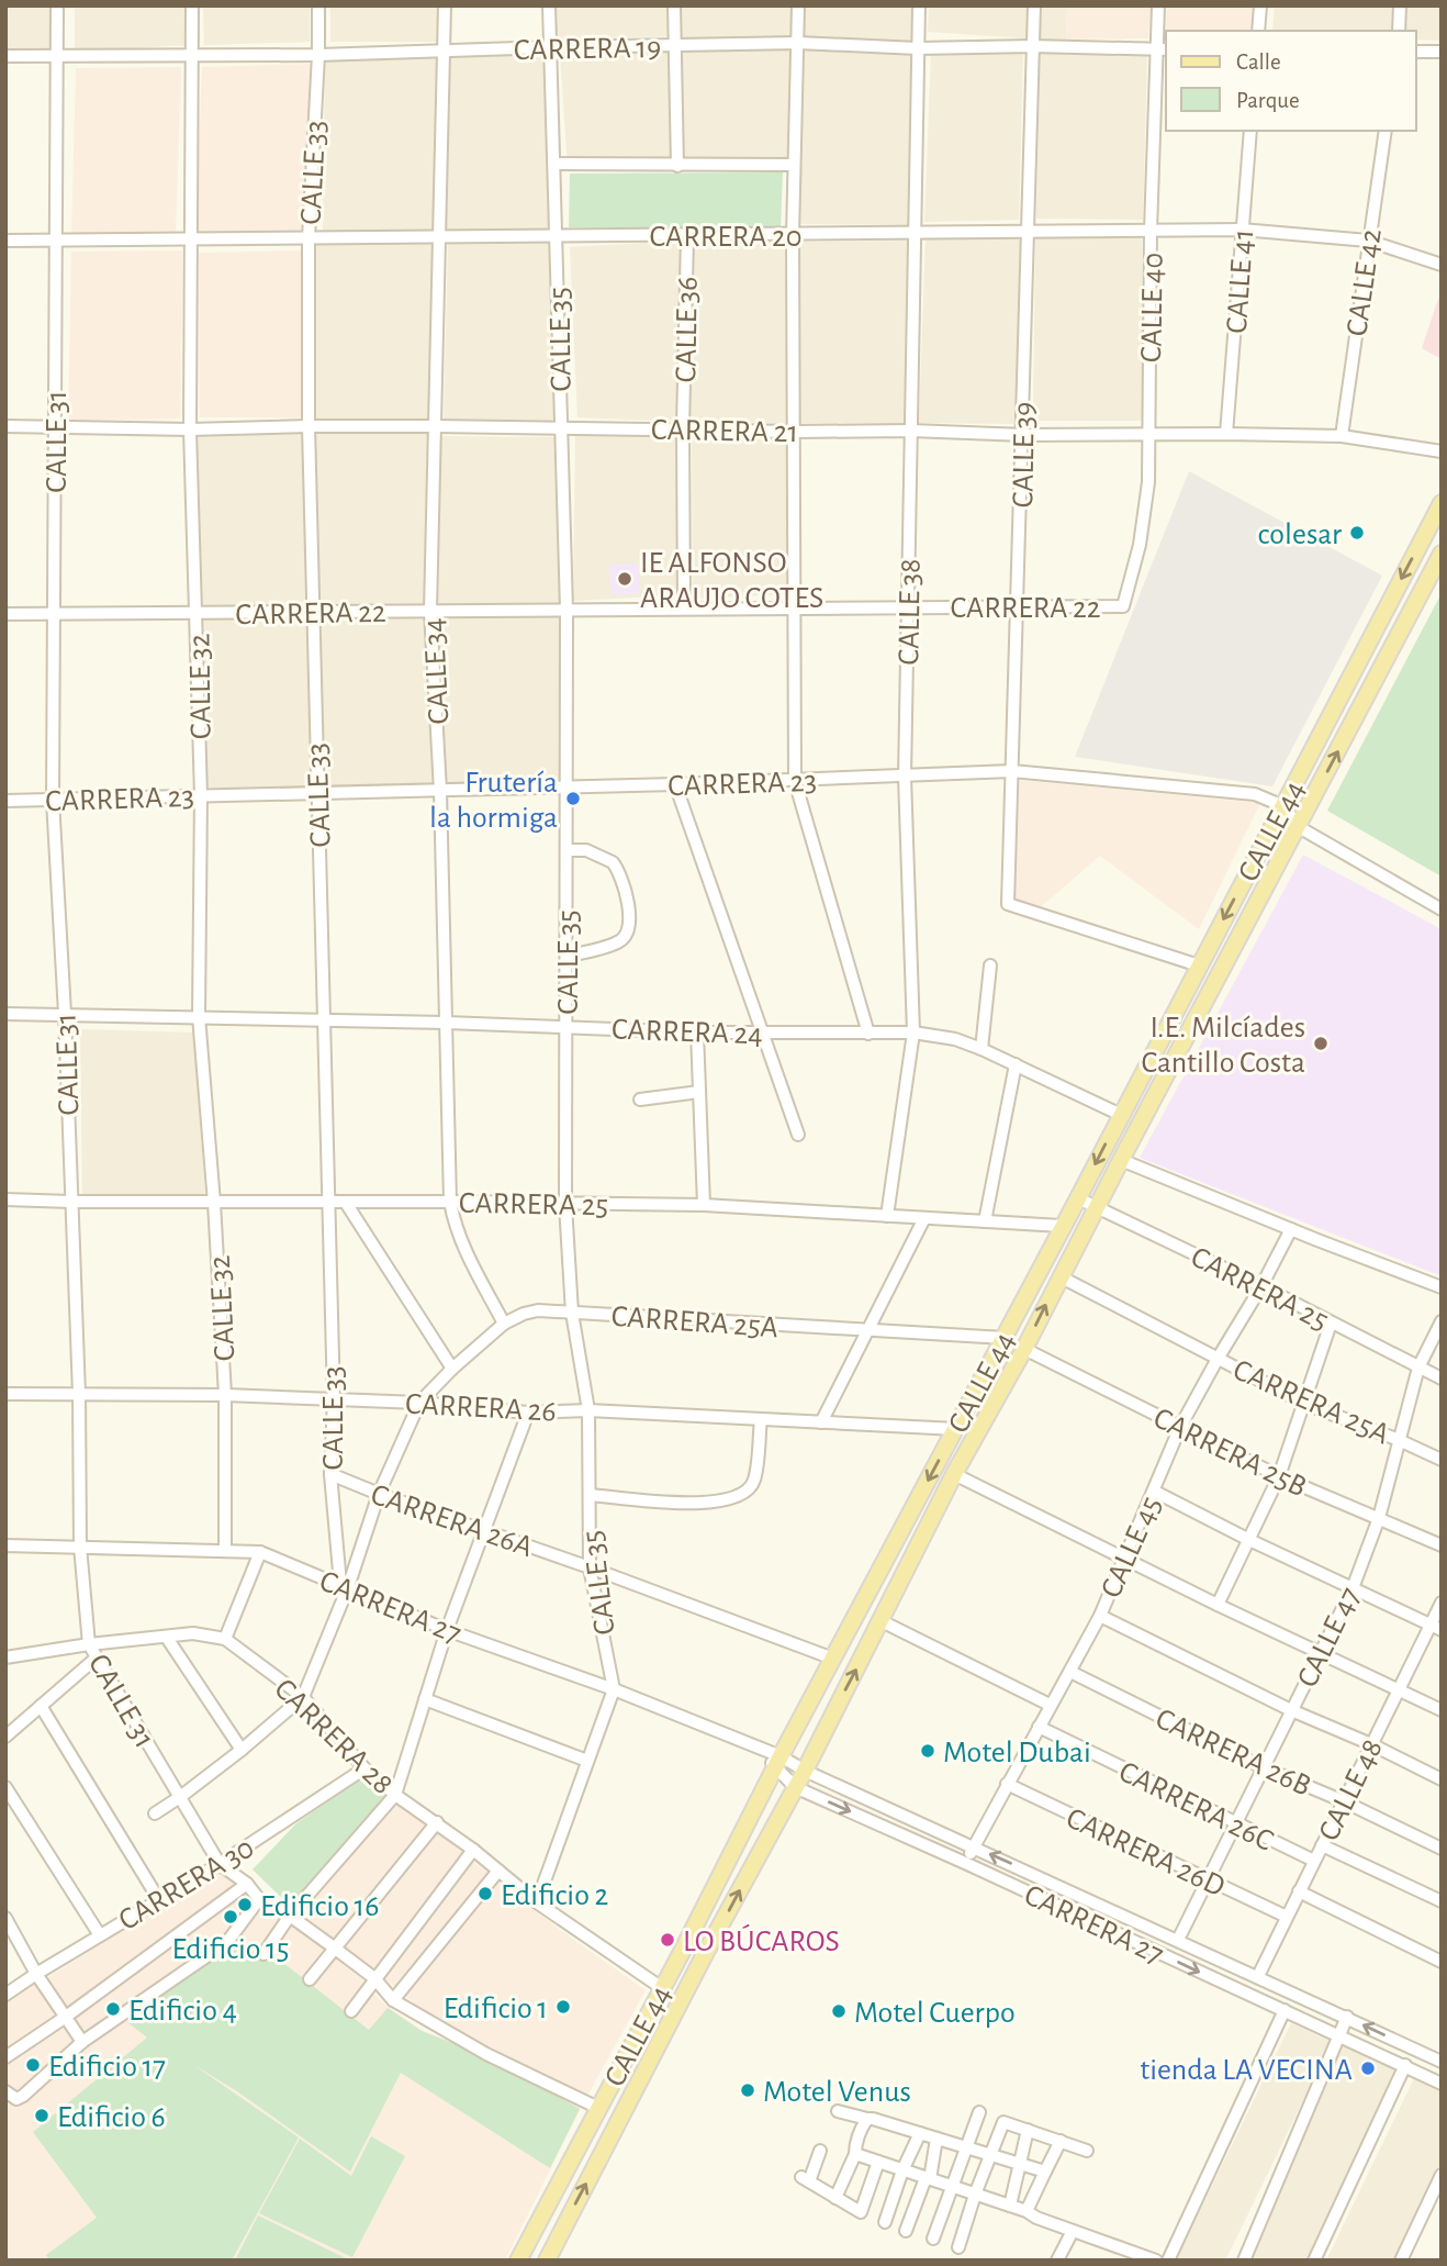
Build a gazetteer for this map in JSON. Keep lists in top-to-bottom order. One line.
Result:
{"streets":{"main road":["CALLE 44"],"street":["CARRERA 19","CALLE 33","CARRERA 20","CALLE 41","CALLE 42","CALLE 40","CALLE 36","CALLE 35","CARRERA 21","CALLE 31","CALLE 39","CARRERA 22","CALLE 38","CALLE 34","CALLE 32","CARRERA 23","CARRERA 24","CARRERA 25","CARRERA 25A","CARRERA 26","CARRERA 25B","CARRERA 26A","CALLE 45","CARRERA 27","CALLE 47","CARRERA 28","CARRERA 26B","CALLE 48","CARRERA 26C","CARRERA 26D","CARRERA 30"]},"crossings":[["CARRERA 19","CALLE 33"],["CARRERA 19","CALLE 40"],["CARRERA 19","CALLE 35"],["CARRERA 19","CALLE 31"],["CARRERA 19","CALLE 39"],["CARRERA 19","CALLE 38"],["CARRERA 19","CALLE 34"],["CARRERA 19","CALLE 32"],["CALLE 33","CARRERA 20"],["CALLE 33","CARRERA 21"],["CALLE 33","CARRERA 22"],["CALLE 33","CARRERA 23"],["CALLE 33","CARRERA 24"],["CALLE 33","CARRERA 25"],["CALLE 33","CARRERA 26"],["CALLE 33","CARRERA 26A"],["CALLE 33","CARRERA 27"],["CALLE 33","CARRERA 28"],["CARRERA 20","CALLE 41"],["CARRERA 20","CALLE 42"],["CARRERA 20","CALLE 40"],["CARRERA 20","CALLE 36"],["CARRERA 20","CALLE 35"],["CARRERA 20","CALLE 31"],["CARRERA 20","CALLE 39"],["CARRERA 20","CALLE 38"],["CARRERA 20","CALLE 34"],["CARRERA 20","CALLE 32"],["CALLE 41","CARRERA 21"],["CALLE 42","CARRERA 21"],["CALLE 40","CARRERA 21"],["CALLE 40","CARRERA 22"],["CALLE 36","CARRERA 21"],["CALLE 36","CARRERA 22"],["CALLE 35","CARRERA 21"],["CALLE 35","CARRERA 22"],["CALLE 35","CARRERA 23"],["CALLE 35","CARRERA 24"],["CALLE 35","CARRERA 25"],["CALLE 35","CARRERA 25A"],["CALLE 35","CARRERA 26"],["CALLE 35","CARRERA 26A"],["CALLE 35","CARRERA 27"],["CARRERA 21","CALLE 31"],["CARRERA 21","CALLE 39"],["CARRERA 21","CALLE 38"],["CARRERA 21","CALLE 34"],["CARRERA 21","CALLE 32"],["CALLE 31","CARRERA 22"],["CALLE 31","CARRERA 23"],["CALLE 31","CALLE 44"],["CALLE 31","CARRERA 24"],["CALLE 31","CARRERA 25"],["CALLE 31","CARRERA 26"],["CALLE 31","CARRERA 27"],["CALLE 31","CARRERA 28"],["CALLE 31","CARRERA 30"],["CALLE 39","CARRERA 22"],["CALLE 39","CARRERA 23"],["CALLE 39","CALLE 44"],["CARRERA 22","CALLE 38"],["CARRERA 22","CALLE 34"],["CARRERA 22","CALLE 32"],["CALLE 38","CARRERA 23"],["CALLE 38","CARRERA 24"],["CALLE 38","CARRERA 25"],["CALLE 34","CARRERA 23"],["CALLE 34","CARRERA 24"],["CALLE 34","CARRERA 25"],["CALLE 34","CARRERA 25A"],["CALLE 32","CARRERA 23"],["CALLE 32","CARRERA 24"],["CALLE 32","CARRERA 25"],["CALLE 32","CARRERA 26"],["CALLE 32","CARRERA 27"],["CARRERA 23","CALLE 44"],["CALLE 44","CARRERA 24"],["CALLE 44","CARRERA 25"],["CALLE 44","CARRERA 25A"],["CALLE 44","CARRERA 26"],["CALLE 44","CARRERA 25B"],["CALLE 44","CARRERA 26A"],["CALLE 44","CARRERA 27"],["CALLE 44","CARRERA 28"],["CARRERA 25","CALLE 45"],["CARRERA 25","CALLE 47"],["CARRERA 25A","CARRERA 26"],["CARRERA 25A","CALLE 45"],["CARRERA 25A","CALLE 47"],["CARRERA 25B","CALLE 45"],["CARRERA 25B","CALLE 47"],["CALLE 45","CARRERA 27"],["CALLE 45","CARRERA 26B"],["CALLE 45","CARRERA 26C"],["CALLE 45","CARRERA 26D"],["CARRERA 27","CALLE 47"],["CARRERA 27","CALLE 48"],["CALLE 47","CARRERA 26B"],["CALLE 47","CARRERA 26C"],["CALLE 47","CARRERA 26D"],["CARRERA 28","CARRERA 30"],["CARRERA 26B","CALLE 48"],["CALLE 48","CARRERA 26C"],["CALLE 48","CARRERA 26D"]],"places":["colesar","IE ALFONSO ARAUJO COTES","Frutería la hormiga","I.E. Milcíades Cantillo Costa","Motel Dubai","Edificio 2","Edificio 16","Edificio 15","LO BÚCAROS","Edificio 1","Edificio 4","Motel Cuerpo","Edificio 17","tienda LA VECINA","Motel Venus","Edificio 6"],"legend":["Calle","Parque"]}
